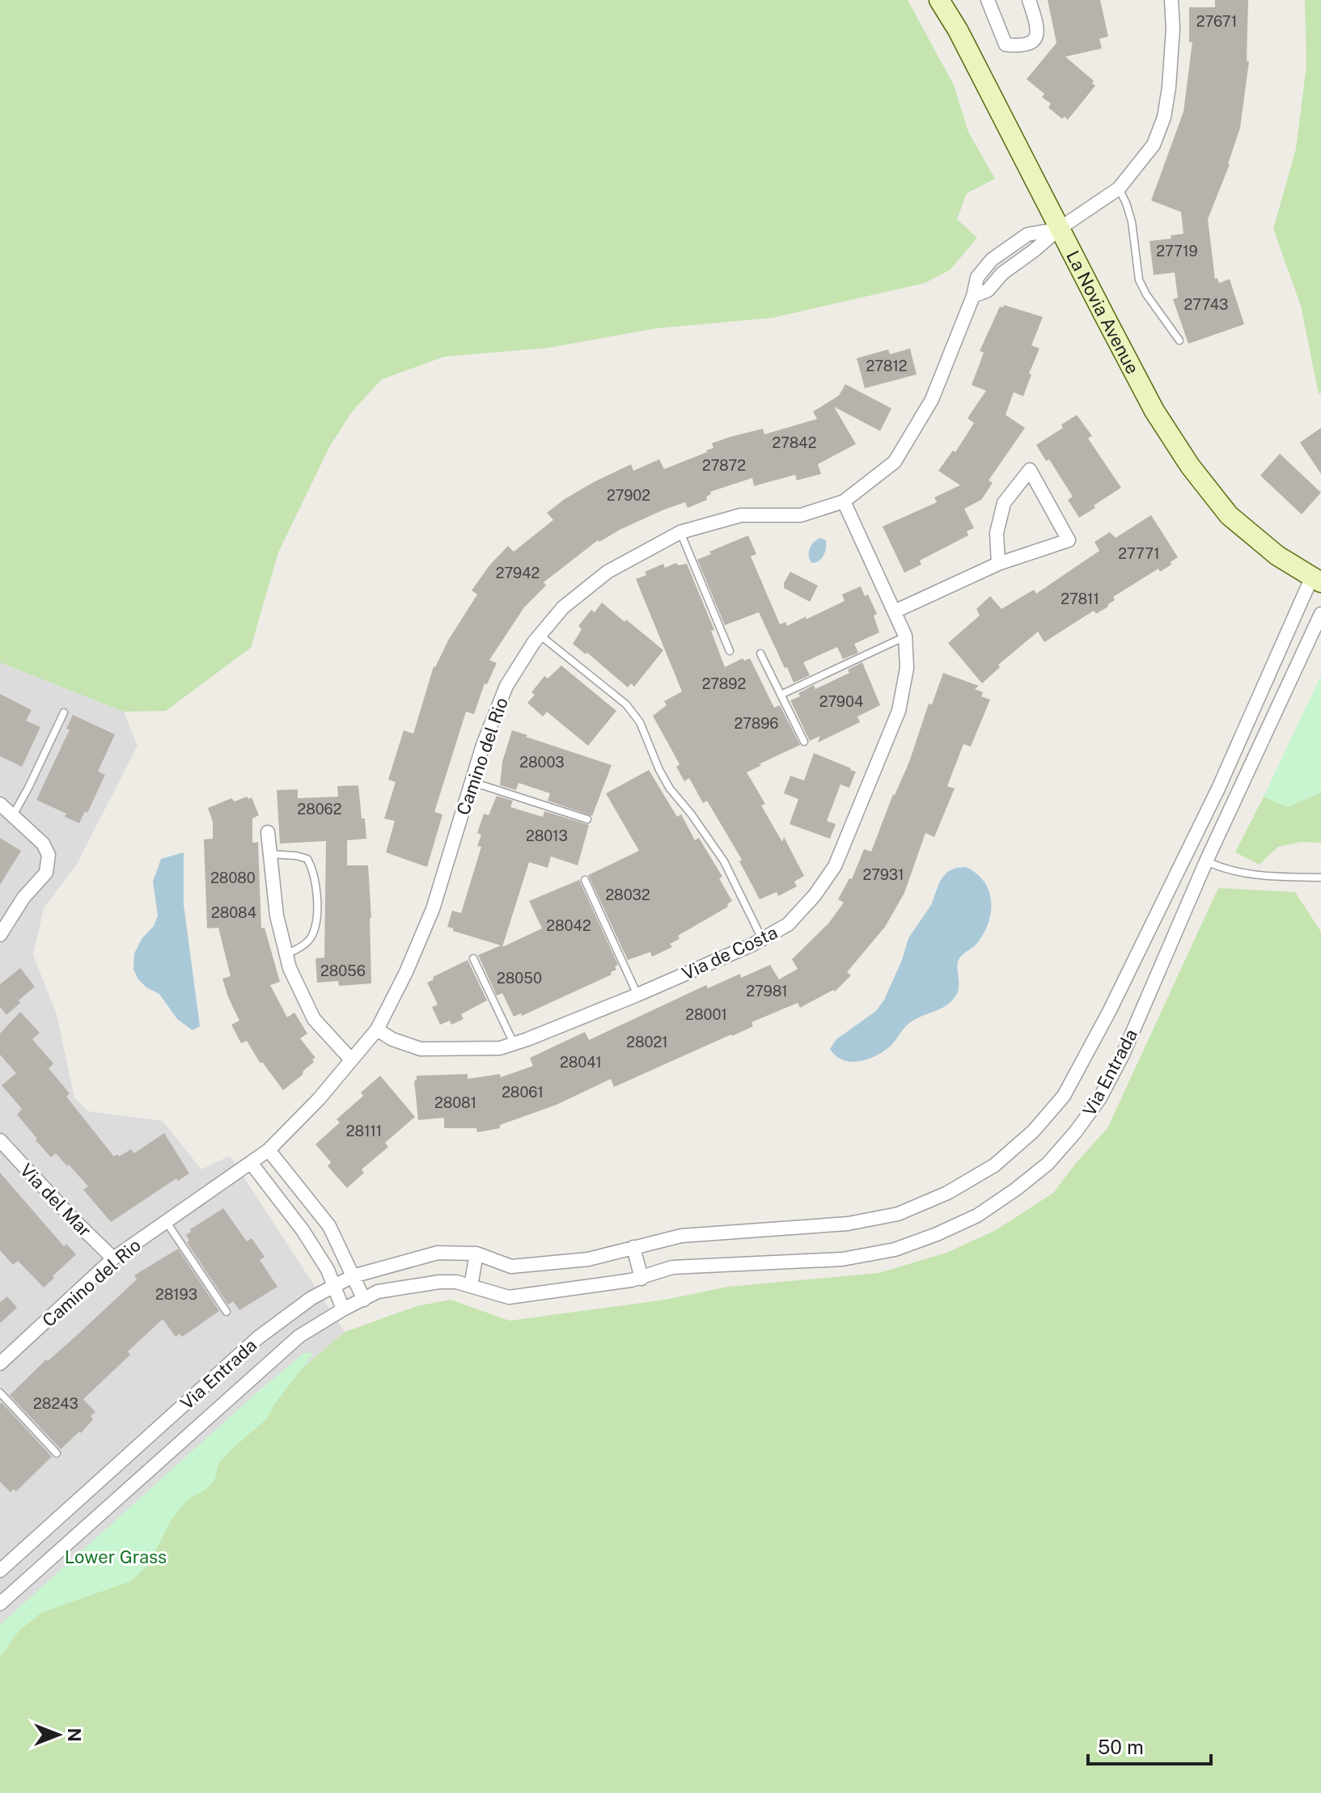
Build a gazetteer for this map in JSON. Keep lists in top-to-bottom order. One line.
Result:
{"streets":{"main road":["La Novia Avenue"],"street":["Camino del Rio","Via de Costa","Via Entrada","Via del Mar"]},"crossings":[["La Novia Avenue","Camino del Rio"],["La Novia Avenue","Via Entrada"],["Camino del Rio","Via de Costa"],["Camino del Rio","Via del Mar"]],"parks":["Lower Grass"],"house_numbers":["27671","27719","27743","27812","27842","27872","27902","27771","27942","27811","27892","27904","27896","28003","28062","28013","27931","28080","28032","28084","28042","28056","28050","27981","28001","28021","28041","28061","28081","28111","28193","28243"],"scale_bar":"50 m","north":"right"}
